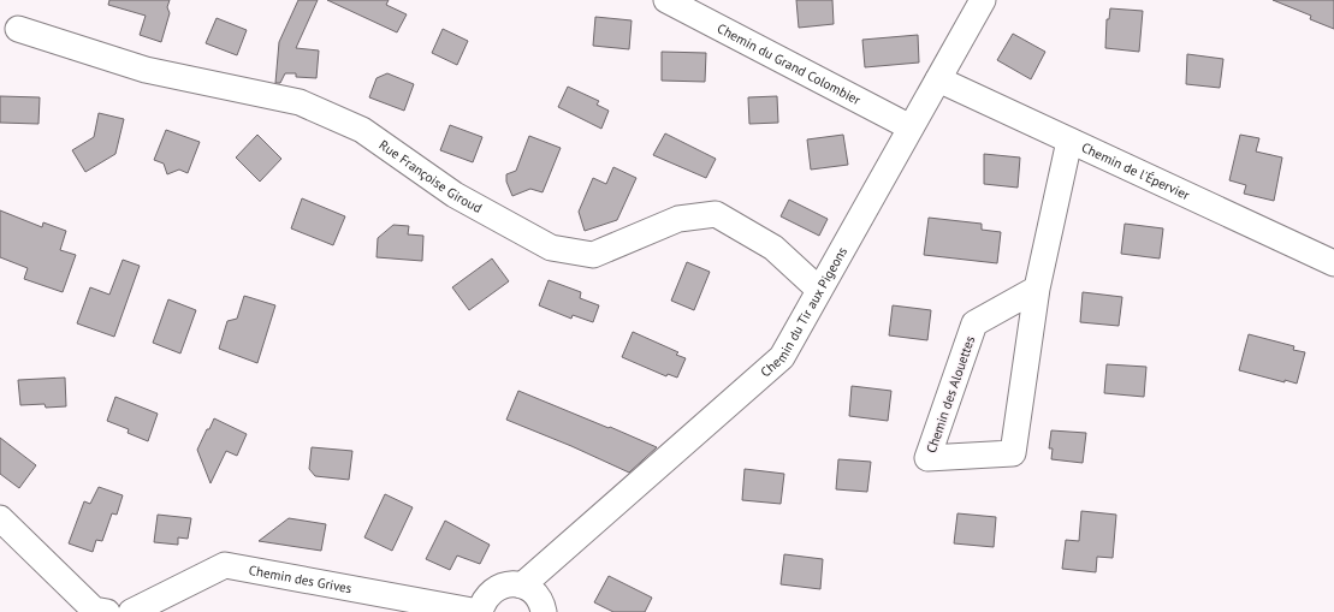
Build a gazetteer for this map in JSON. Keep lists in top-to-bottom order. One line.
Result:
{"streets":{"street":["Chemin du Grand Colombier","Chemin de l'Épervier","Rue Françoise Giroud","Chemin du Tir aux Pigeons","Chemin des Alouettes","Chemin des Grives"]},"crossings":[["Chemin du Grand Colombier","Chemin du Tir aux Pigeons"],["Chemin de l'Épervier","Chemin du Tir aux Pigeons"],["Chemin de l'Épervier","Chemin des Alouettes"],["Rue Françoise Giroud","Chemin du Tir aux Pigeons"]]}
